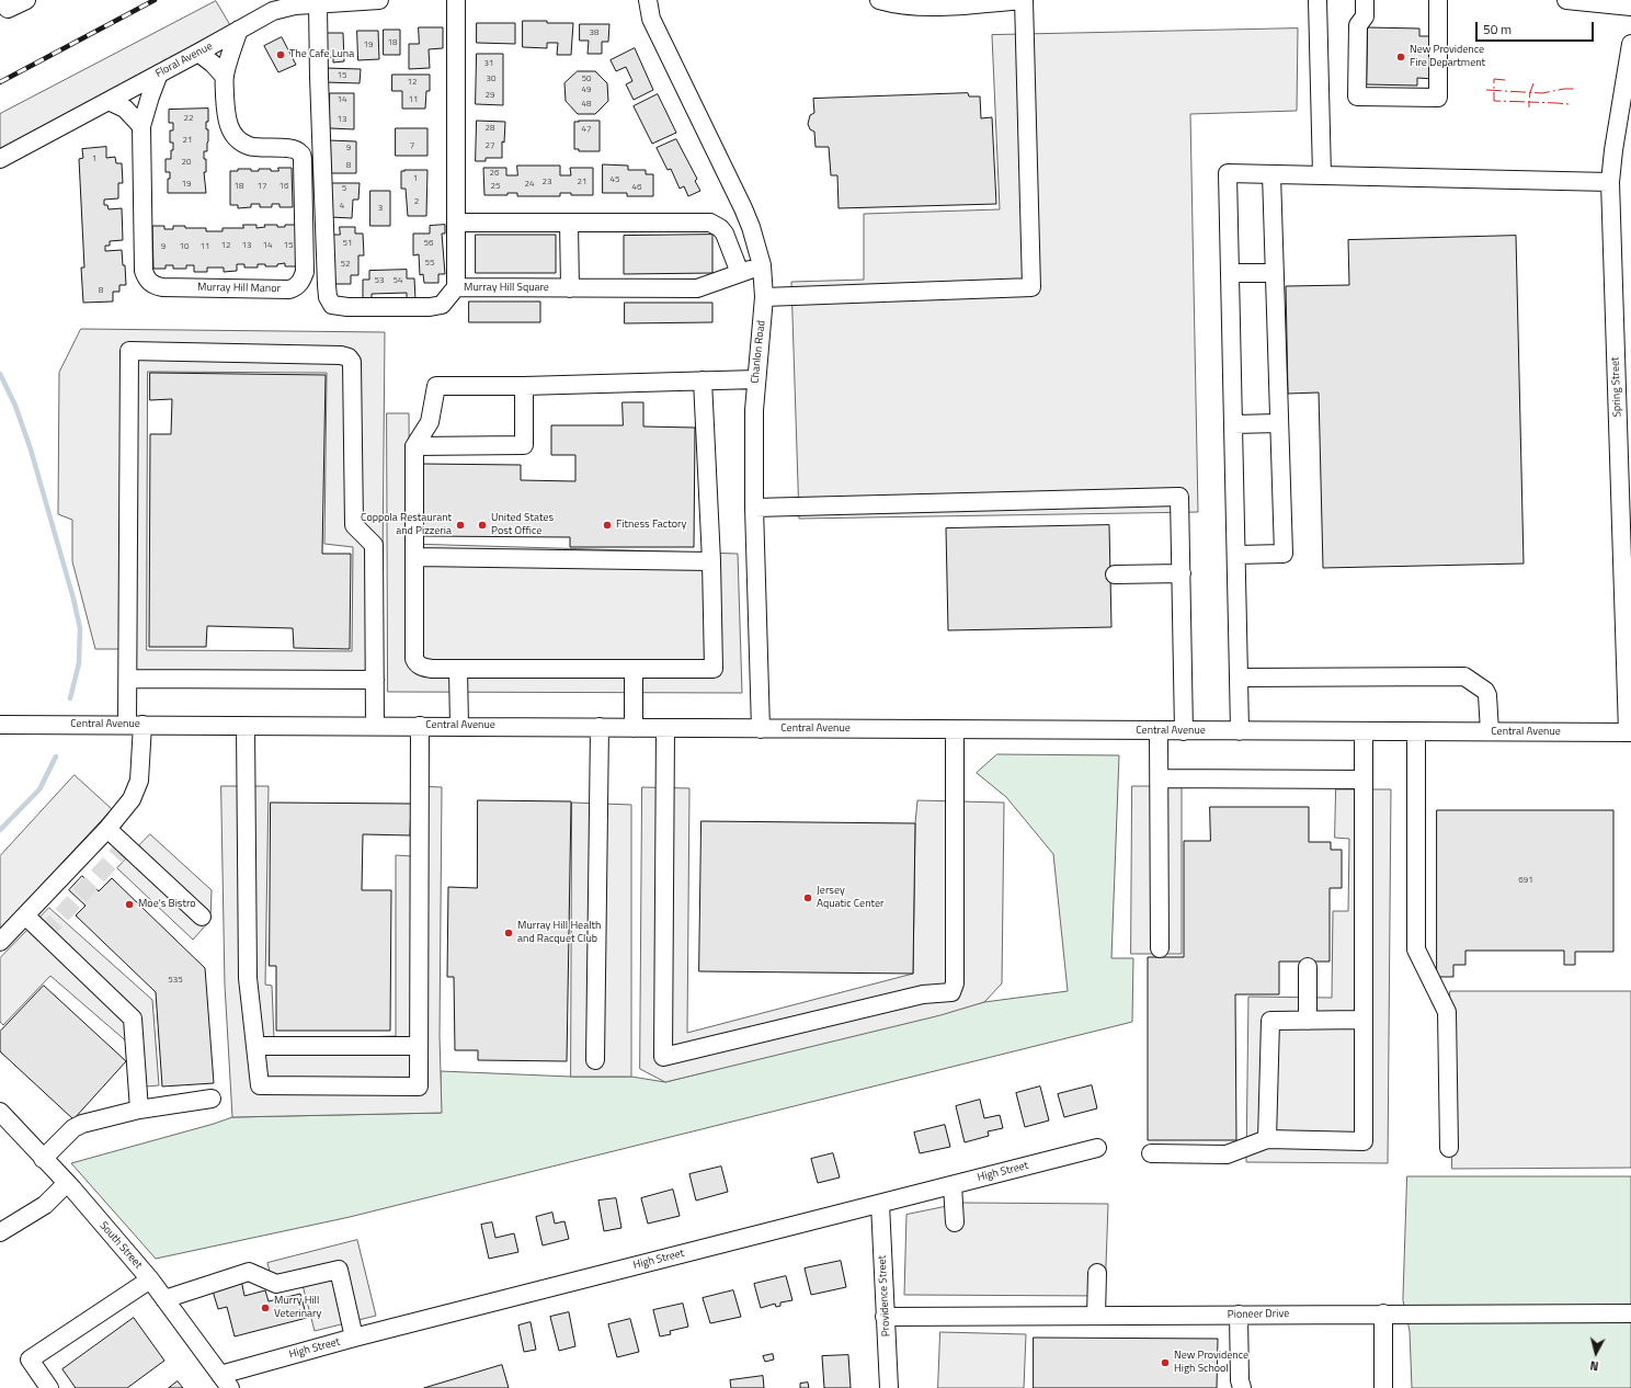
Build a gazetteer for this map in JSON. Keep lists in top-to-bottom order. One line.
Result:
{"streets":{"street":["Floral Avenue","Murray Hill Manor","Murray Hill Square","Chanlon Road","Spring Street","Central Avenue","High Street","South Street","Providence Street","Pioneer Drive"]},"crossings":[["Floral Avenue","Murray Hill Manor"],["Murray Hill Square","Chanlon Road"],["Chanlon Road","Central Avenue"],["Spring Street","Central Avenue"],["High Street","South Street"],["High Street","Providence Street"],["Providence Street","Pioneer Drive"]],"places":["The Cafe Luna","New Providence Fire Department","Coppola Restaurant and Pizzeria","United States Post Office","Fitness Factory","Jersey Aquatic Center","Moe‘s Bistro","Murray Hill Health and Racquet Club","Murry Hill Veterinary","New Providence High School"],"house_numbers":["38","18","19","31","15","30","50","12","49","29","14","11","48","22","13","28","47","21","7","27","9","1","20","8","26","1","45","23","21","19","24","18","17","16","25","46","5","2","4","3","51","56","12","13","14","15","9","10","11","55","52","53","54","8","691","535"],"scale_bar":"50 m","north":"bottom"}
